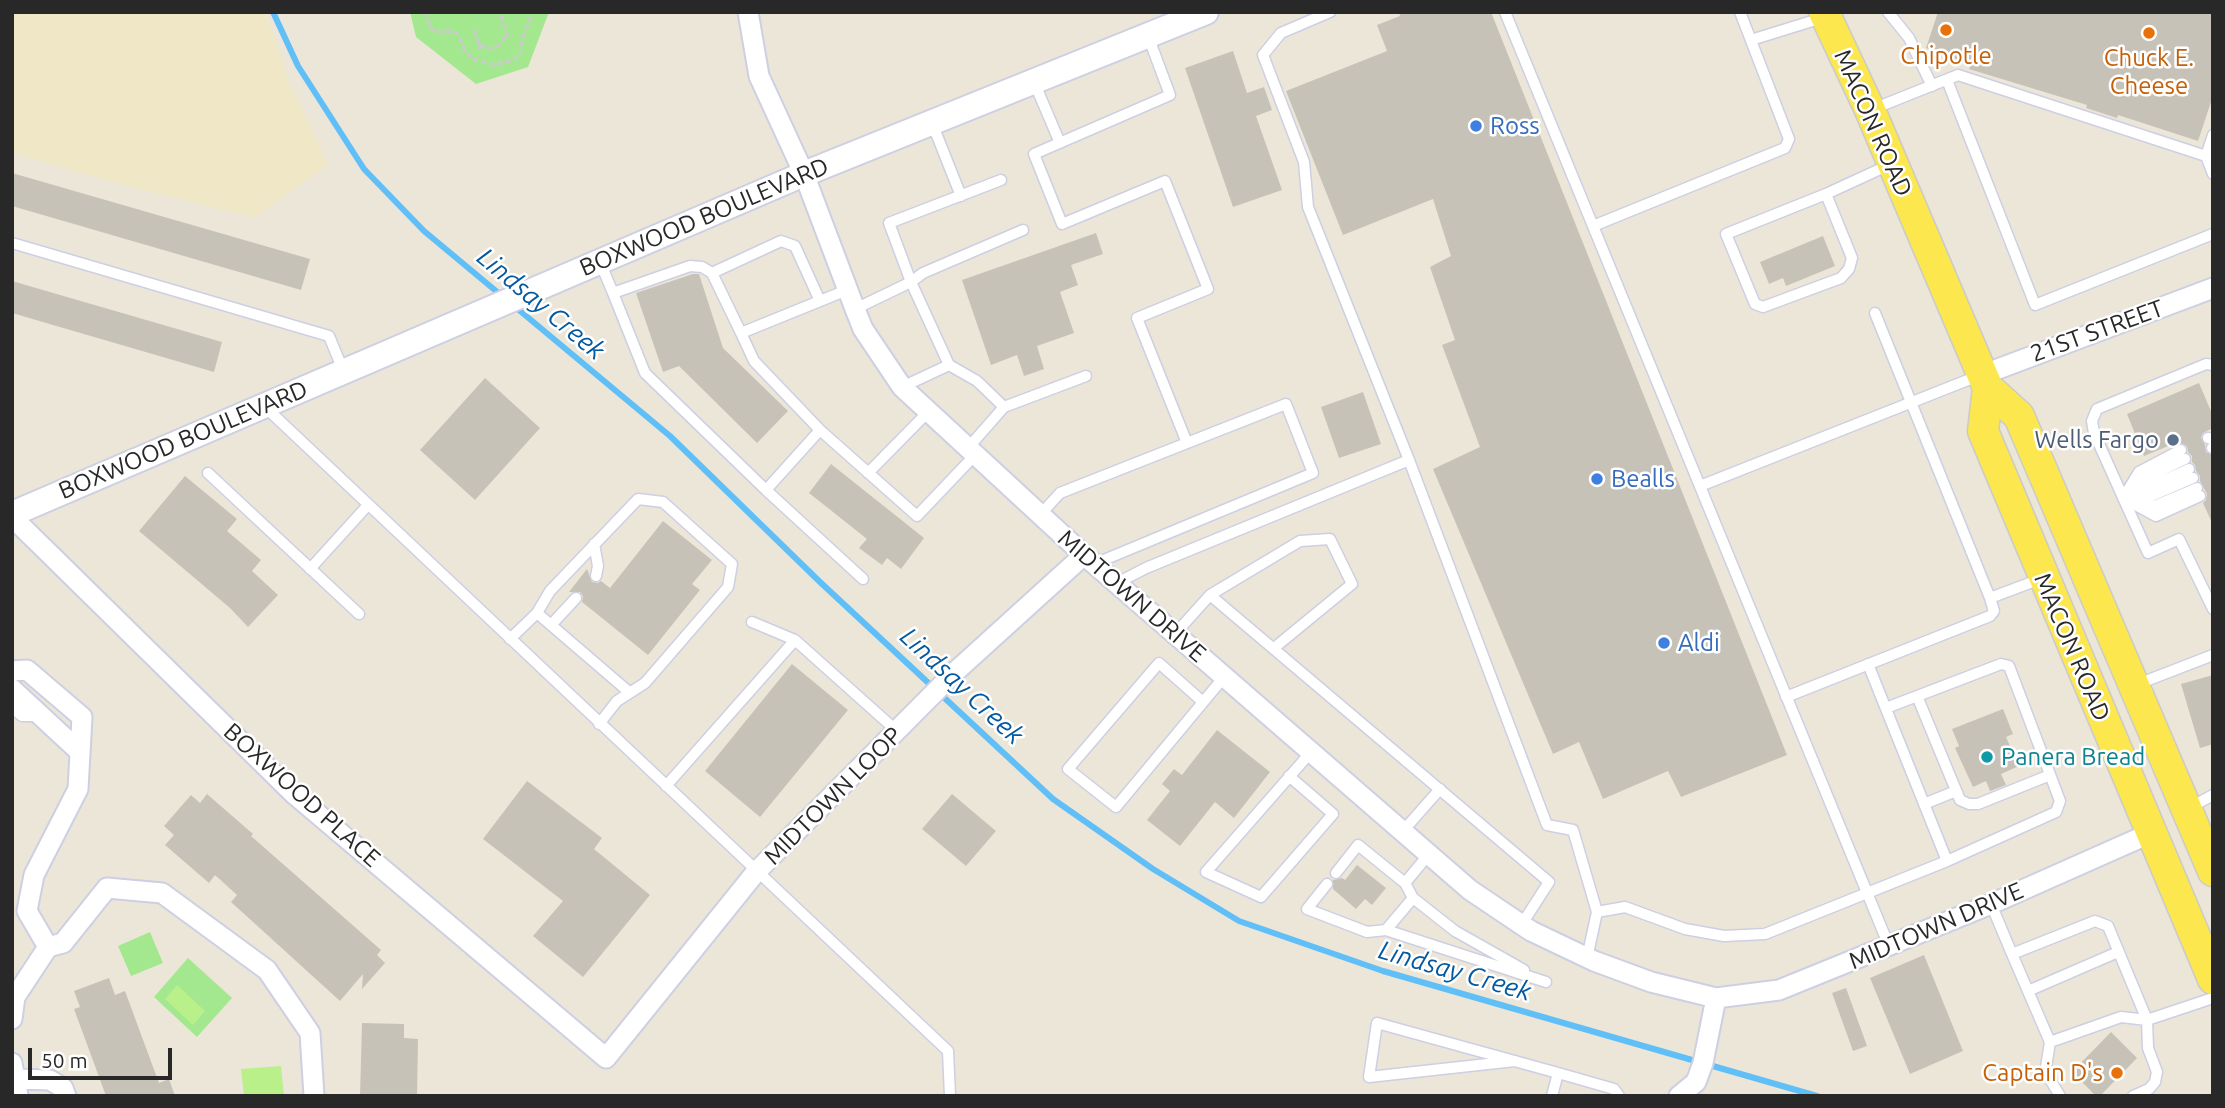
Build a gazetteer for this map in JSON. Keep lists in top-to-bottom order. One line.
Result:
{"streets":{"main road":["MACON ROAD"],"street":["BOXWOOD BOULEVARD","21ST STREET","MIDTOWN DRIVE","BOXWOOD PLACE","MIDTOWN LOOP"]},"crossings":[["MACON ROAD","21ST STREET"],["MACON ROAD","MIDTOWN DRIVE"],["BOXWOOD BOULEVARD","MIDTOWN DRIVE"],["BOXWOOD BOULEVARD","BOXWOOD PLACE"],["MIDTOWN DRIVE","MIDTOWN LOOP"],["BOXWOOD PLACE","MIDTOWN LOOP"]],"water":["Lindsay Creek"],"places":["Chipotle","Chuck E. Cheese","Ross","Wells Fargo","Bealls","Aldi","Panera Bread","Captain D's"],"scale_bar":"50 m"}
